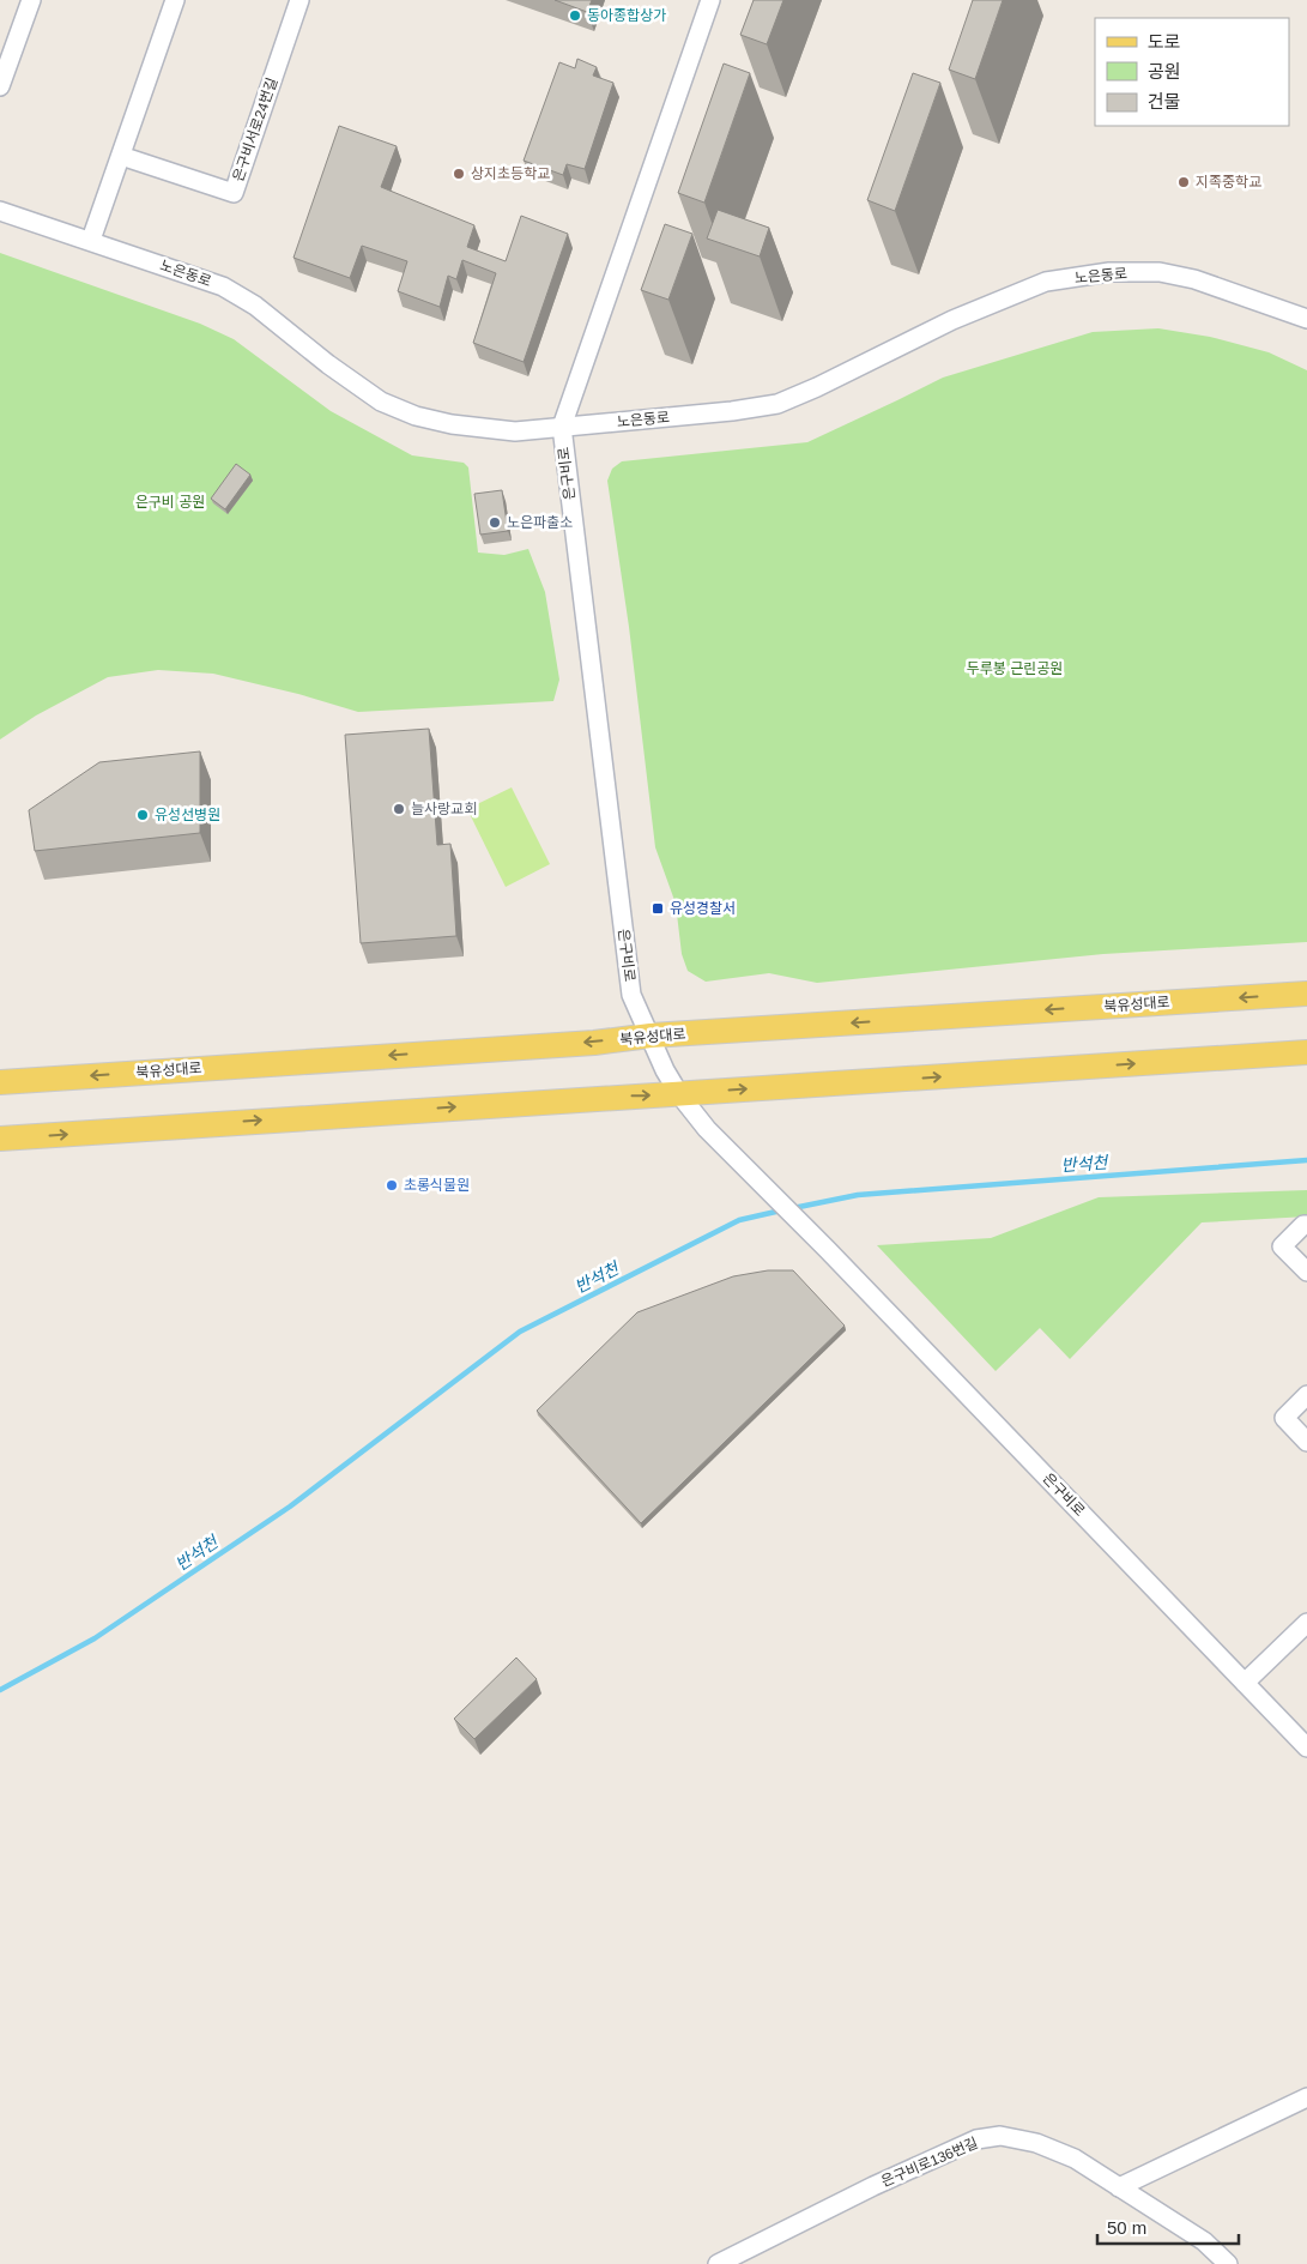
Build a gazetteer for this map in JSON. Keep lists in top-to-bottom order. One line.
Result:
{"streets":{"main road":["북유성대로"],"street":["은구비서로24번길","노은동로","은구비로","은구비로136번길"]},"crossings":[["노은동로","은구비로"],["은구비로","북유성대로"]],"water":["반석천"],"parks":["은구비 공원","두루봉 근린공원"],"places":{"other":["동아종합상가","상지초등학교","지족중학교","노은파출소","늘사랑교회","유성선병원","초롱식물원"],"transit":["유성경찰서"]},"legend":["도로","공원","건물"],"scale_bar":"50 m"}
